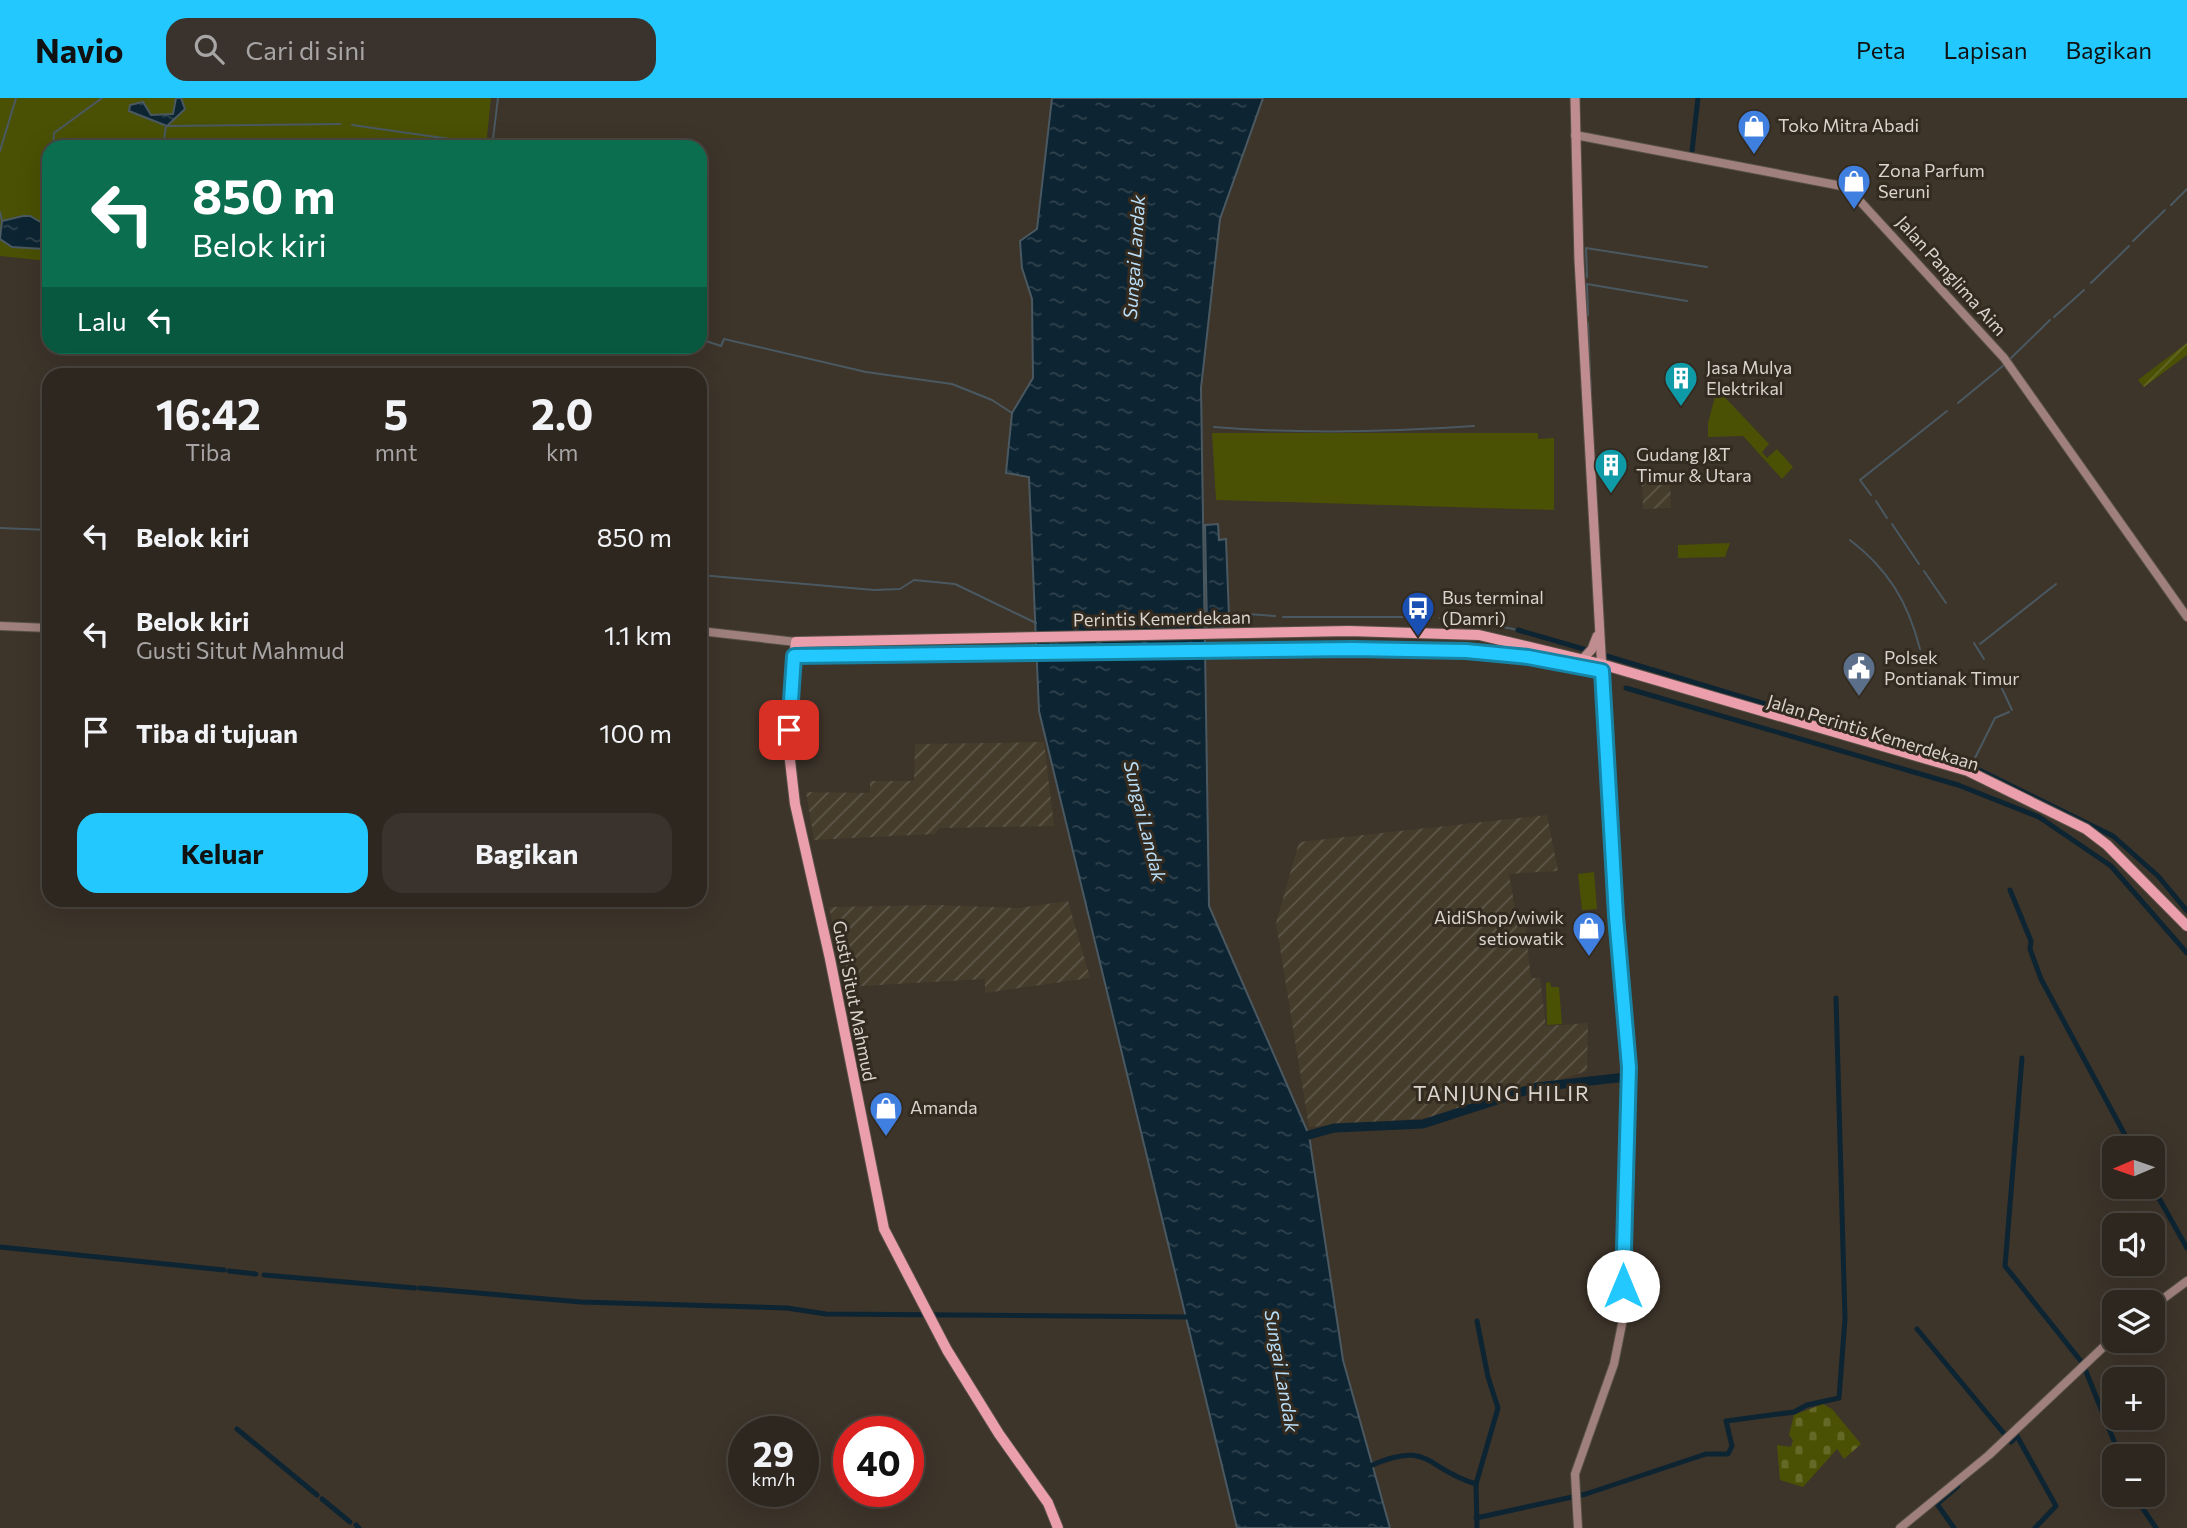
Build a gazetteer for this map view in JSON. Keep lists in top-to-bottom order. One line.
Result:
{"streets":{"highway":["Perintis Kemerdekaan","Jalan Perintis Kemerdekaan","Gusti Situt Mahmud"],"street":["Jalan Panglima Aim"]},"crossings":[["Perintis Kemerdekaan","Gusti Situt Mahmud"]],"districts":["TANJUNG HILIR"],"water":["Sungai Landak"],"places":{"shop":["Toko Mitra Abadi","Zona Parfum Seruni","AidiShop/wiwik setiowatik","Amanda"],"building":["Jasa Mulya Elektrikal","Gudang J&T Timur & Utara"],"bus stop":["Bus terminal (Damri)"],"public building":["Polsek Pontianak Timur"]},"north":"left","page":{"header":"Navio","search":"Cari di sini","nav":["Peta","Lapisan","Bagikan"],"turn":["850 m","Belok kiri"],"then":"Lalu","eta":["16:42","Tiba","5","mnt","2.0","km"],"list":[{"name":"Belok kiri","value":"850 m"},{"name":"Belok kiri","note":"Gusti Situt Mahmud","value":"1.1 km"},{"name":"Tiba di tujuan","value":"100 m"}],"buttons":["Keluar","Bagikan"],"map_buttons":["+","−"],"speed":"29 km/h","limit":"40"}}
